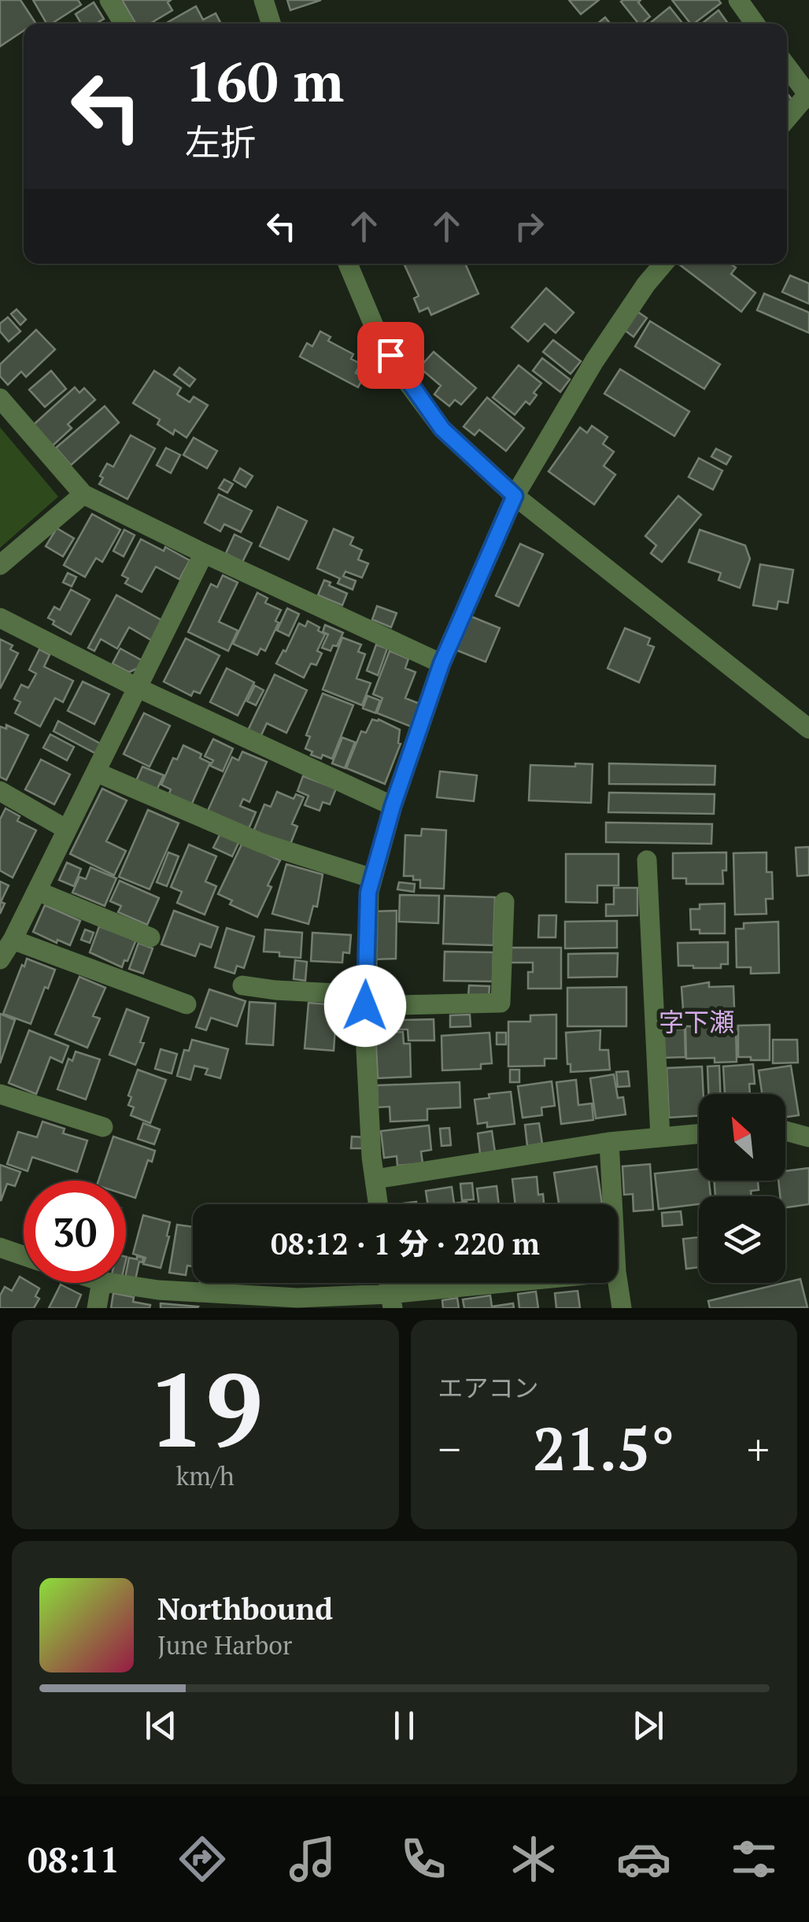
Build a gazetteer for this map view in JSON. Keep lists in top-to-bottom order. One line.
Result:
{"districts":["字下瀬"],"north":"top left","page":{"turn":["160 m","左折"],"limit":"30","trip":"08:12 · 1 分 · 220 m","tile":[["19","km/h"],"エアコン"],"heat":["−","21.5°","+"],"song":["Northbound","June Harbor"],"tabs":"08:11"}}
